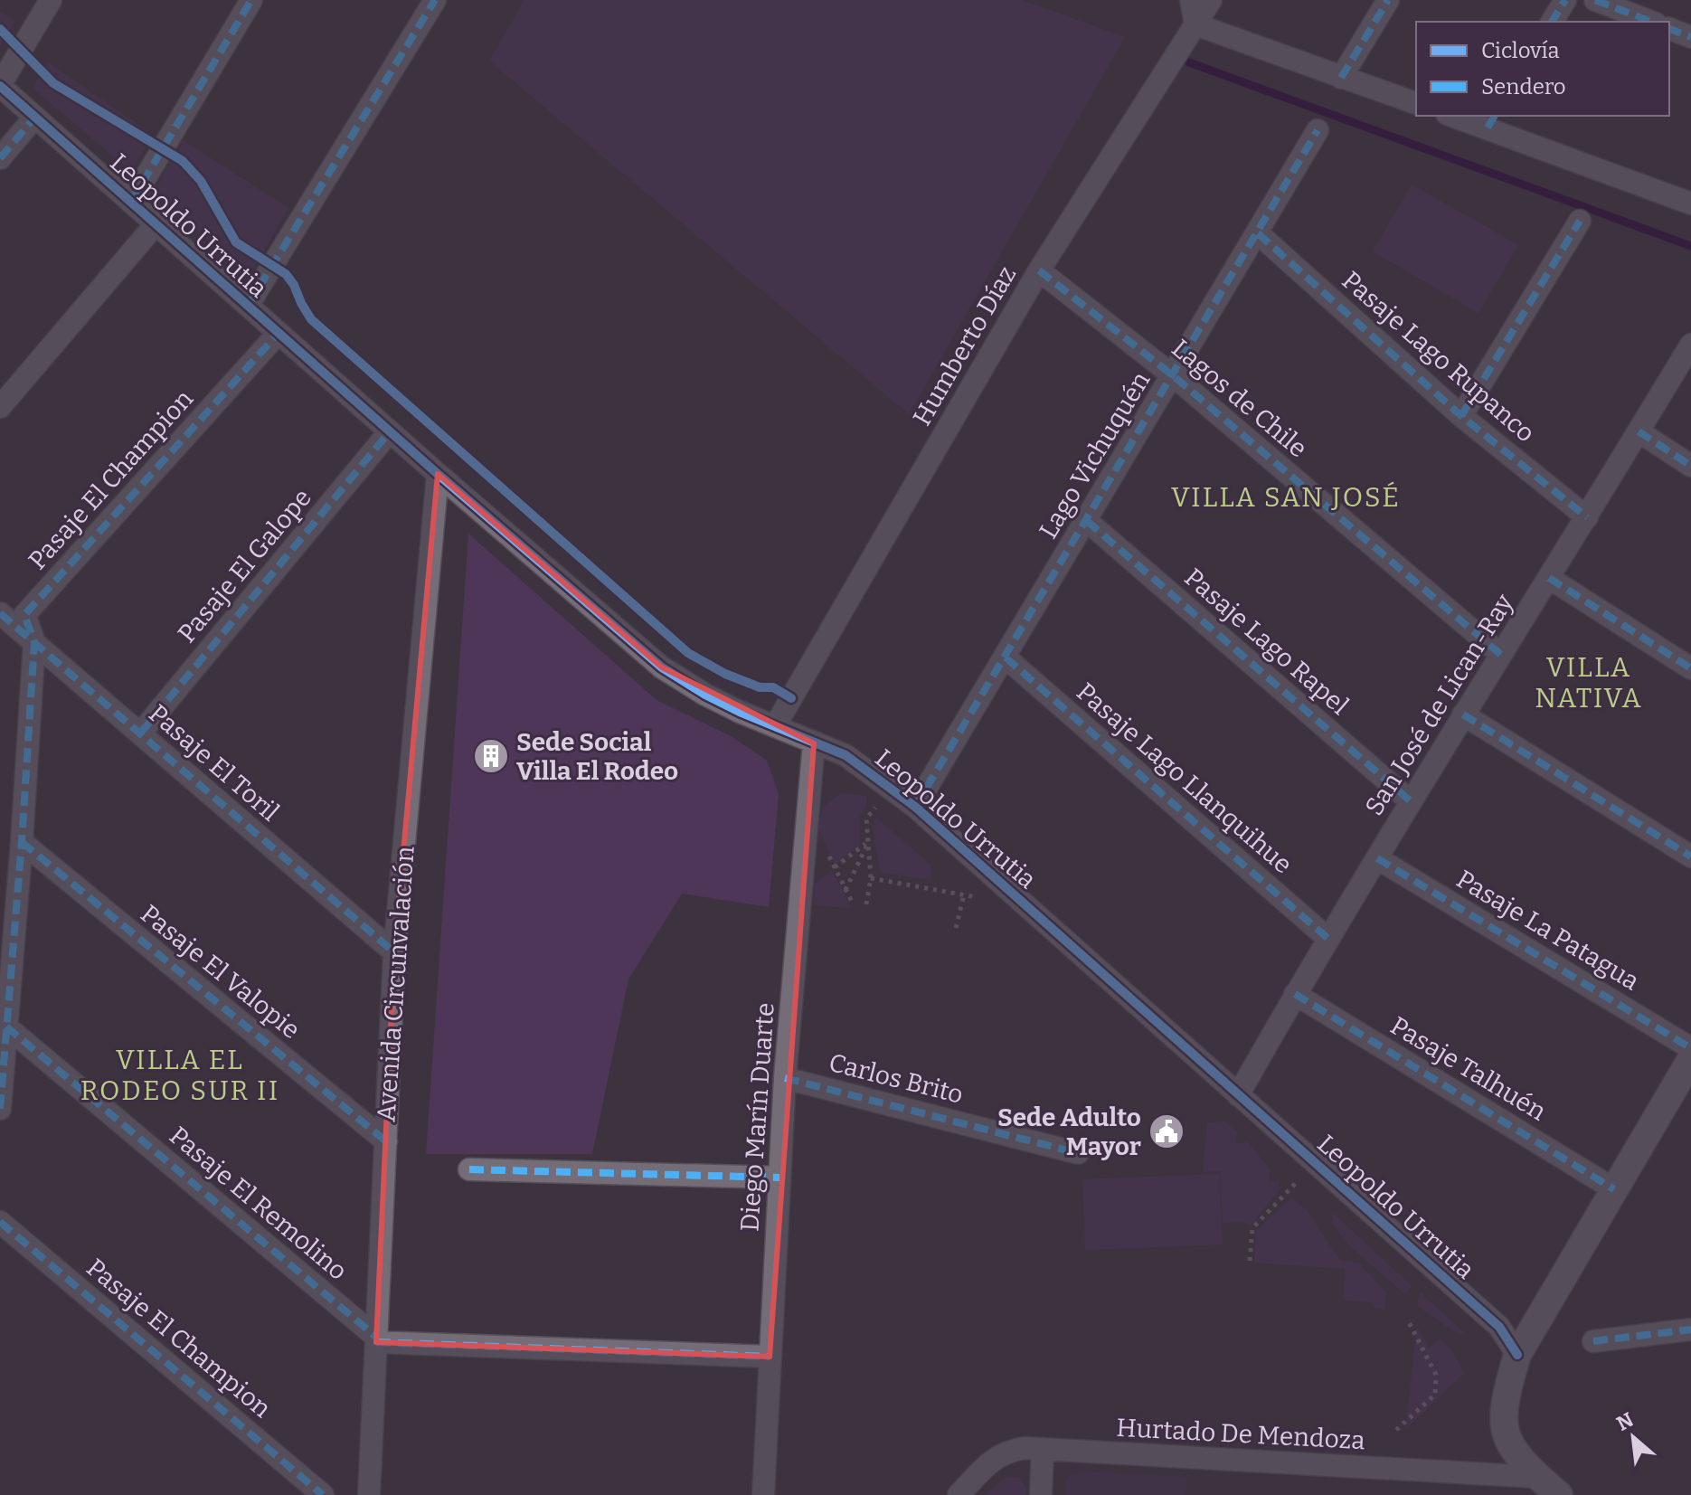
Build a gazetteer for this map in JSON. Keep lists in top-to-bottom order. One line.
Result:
{"streets":{"street":["Leopoldo Urrutia","Humberto Díaz","Pasaje Lago Rupanco","Lagos de Chile","Lago Vichuquén","Pasaje El Champion","Pasaje El Galope","Pasaje Lago Rapel","San José de Lican-Ray","Pasaje El Toril","Pasaje Lago Llanquihue","Pasaje La Patagua","Pasaje El Valopie","Avenida Circunvalación","Pasaje Talhuén","Carlos Brito","Diego Marín Duarte","Pasaje El Remolino","Hurtado De Mendoza"]},"crossings":[["Leopoldo Urrutia","Humberto Díaz"],["Leopoldo Urrutia","Lago Vichuquén"],["Leopoldo Urrutia","Pasaje El Champion"],["Leopoldo Urrutia","Pasaje El Galope"],["Leopoldo Urrutia","San José de Lican-Ray"],["Leopoldo Urrutia","Avenida Circunvalación"],["Leopoldo Urrutia","Diego Marín Duarte"],["Humberto Díaz","Lagos de Chile"],["Pasaje Lago Rupanco","Lago Vichuquén"],["Pasaje Lago Rupanco","San José de Lican-Ray"],["Lagos de Chile","Lago Vichuquén"],["Lagos de Chile","San José de Lican-Ray"],["Lago Vichuquén","Pasaje Lago Rapel"],["Lago Vichuquén","Pasaje Lago Llanquihue"],["Pasaje El Champion","Pasaje El Toril"],["Pasaje El Champion","Pasaje El Valopie"],["Pasaje El Champion","Pasaje El Remolino"],["Pasaje El Galope","Pasaje El Toril"],["Pasaje Lago Rapel","San José de Lican-Ray"],["San José de Lican-Ray","Pasaje Lago Llanquihue"],["San José de Lican-Ray","Pasaje La Patagua"],["San José de Lican-Ray","Pasaje Talhuén"],["Pasaje El Toril","Avenida Circunvalación"],["Pasaje El Valopie","Avenida Circunvalación"],["Avenida Circunvalación","Pasaje El Remolino"],["Carlos Brito","Diego Marín Duarte"]],"districts":["VILLA SAN JOSÉ","VILLA NATIVA","VILLA EL RODEO SUR II"],"places":{"building":["Sede Social Villa El Rodeo"],"public building":["Sede Adulto Mayor"]},"legend":["Ciclovía","Sendero"],"north":"top left"}
